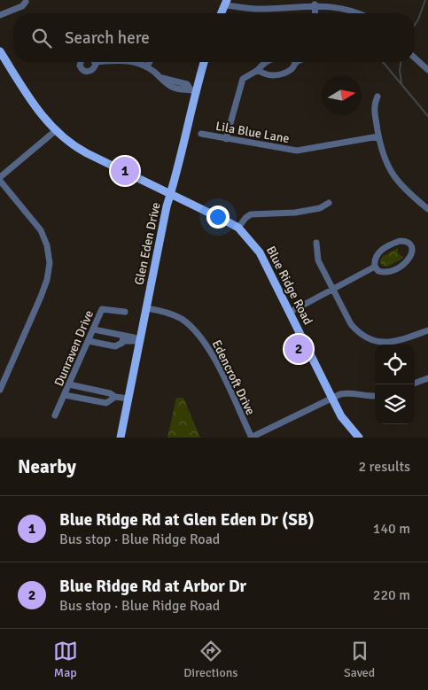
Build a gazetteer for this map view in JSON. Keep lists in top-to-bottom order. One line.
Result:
{"streets":{"main road":["Glen Eden Drive","Blue Ridge Road"],"street":["Lila Blue Lane","Dunraven Drive","Edencroft Drive"]},"crossings":[["Glen Eden Drive","Blue Ridge Road"],["Glen Eden Drive","Edencroft Drive"]],"north":"right","page":{"search":"Search here","pins":["1","2"],"heading":["Nearby","2 results"],"list":[{"mark":"1","name":"Blue Ridge Rd at Glen Eden Dr (SB)","note":"Bus stop · Blue Ridge Road","value":"140 m"},{"mark":"2","name":"Blue Ridge Rd at Arbor Dr","note":"Bus stop · Blue Ridge Road","value":"220 m"}],"nav":["Map","Directions","Saved"]}}
